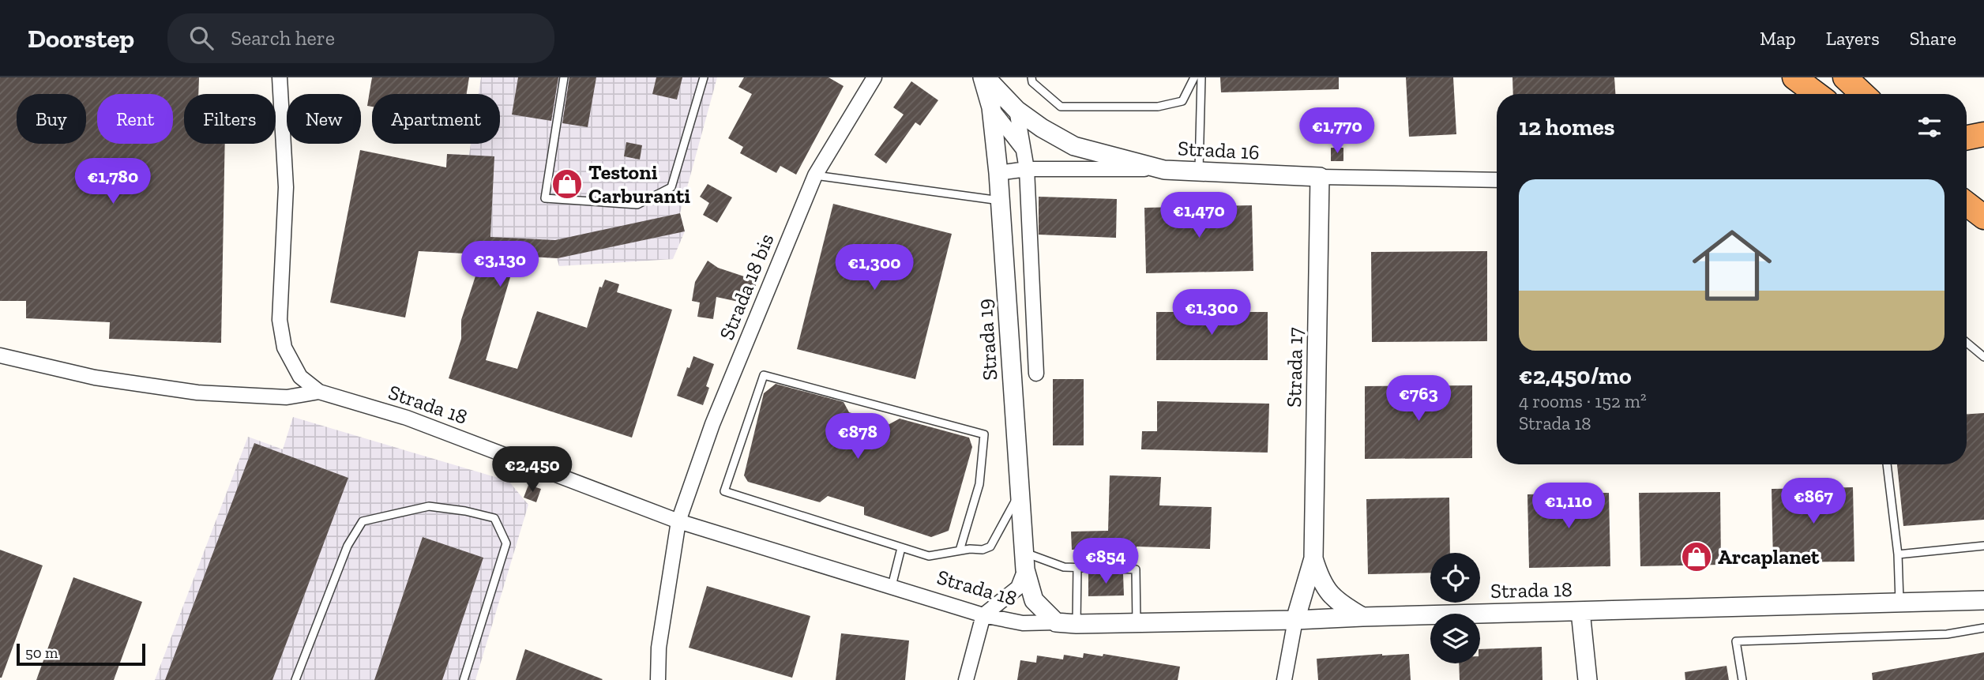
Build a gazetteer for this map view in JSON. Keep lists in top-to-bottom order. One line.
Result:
{"streets":{"street":["Strada 16","Strada 18 bis","Strada 19","Strada 17","Strada 18"]},"crossings":[["Strada 16","Strada 19"],["Strada 16","Strada 17"],["Strada 18 bis","Strada 18"],["Strada 19","Strada 18"],["Strada 17","Strada 18"]],"places":{"shop":["Testoni Carburanti","Arcaplanet"]},"scale_bar":"50 m","page":{"header":"Doorstep","search":"Search here","nav":["Map","Layers","Share"],"chip":["Buy","Rent","Filters","New","Apartment"],"heading":"12 homes","price":["€1,770","€1,780","€1,470","€3,130","€1,300","€1,300","€763","€878","€2,450","€867","€1,110","€854"],"list":[{"name":"€2,450/mo","note":"4 rooms · 152 m² · Strada 18"}],"scale":"50 m"}}
